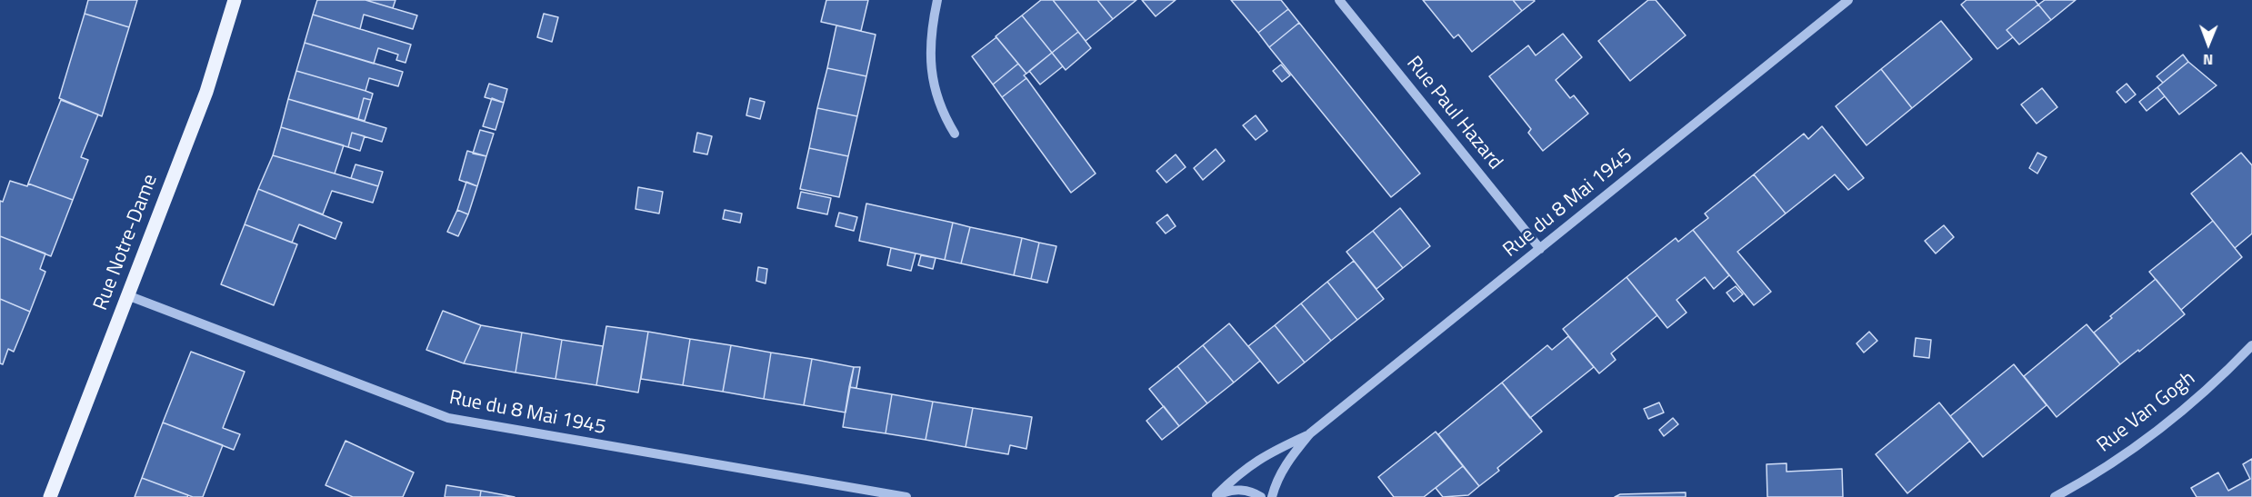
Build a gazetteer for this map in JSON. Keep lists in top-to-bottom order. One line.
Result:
{"streets":{"main road":["Rue Notre-Dame"],"street":["Rue Paul Hazard","Rue du 8 Mai 1945","Rue Van Gogh"]},"crossings":[["Rue Paul Hazard","Rue du 8 Mai 1945"],["Rue du 8 Mai 1945","Rue Notre-Dame"]],"north":"bottom"}
